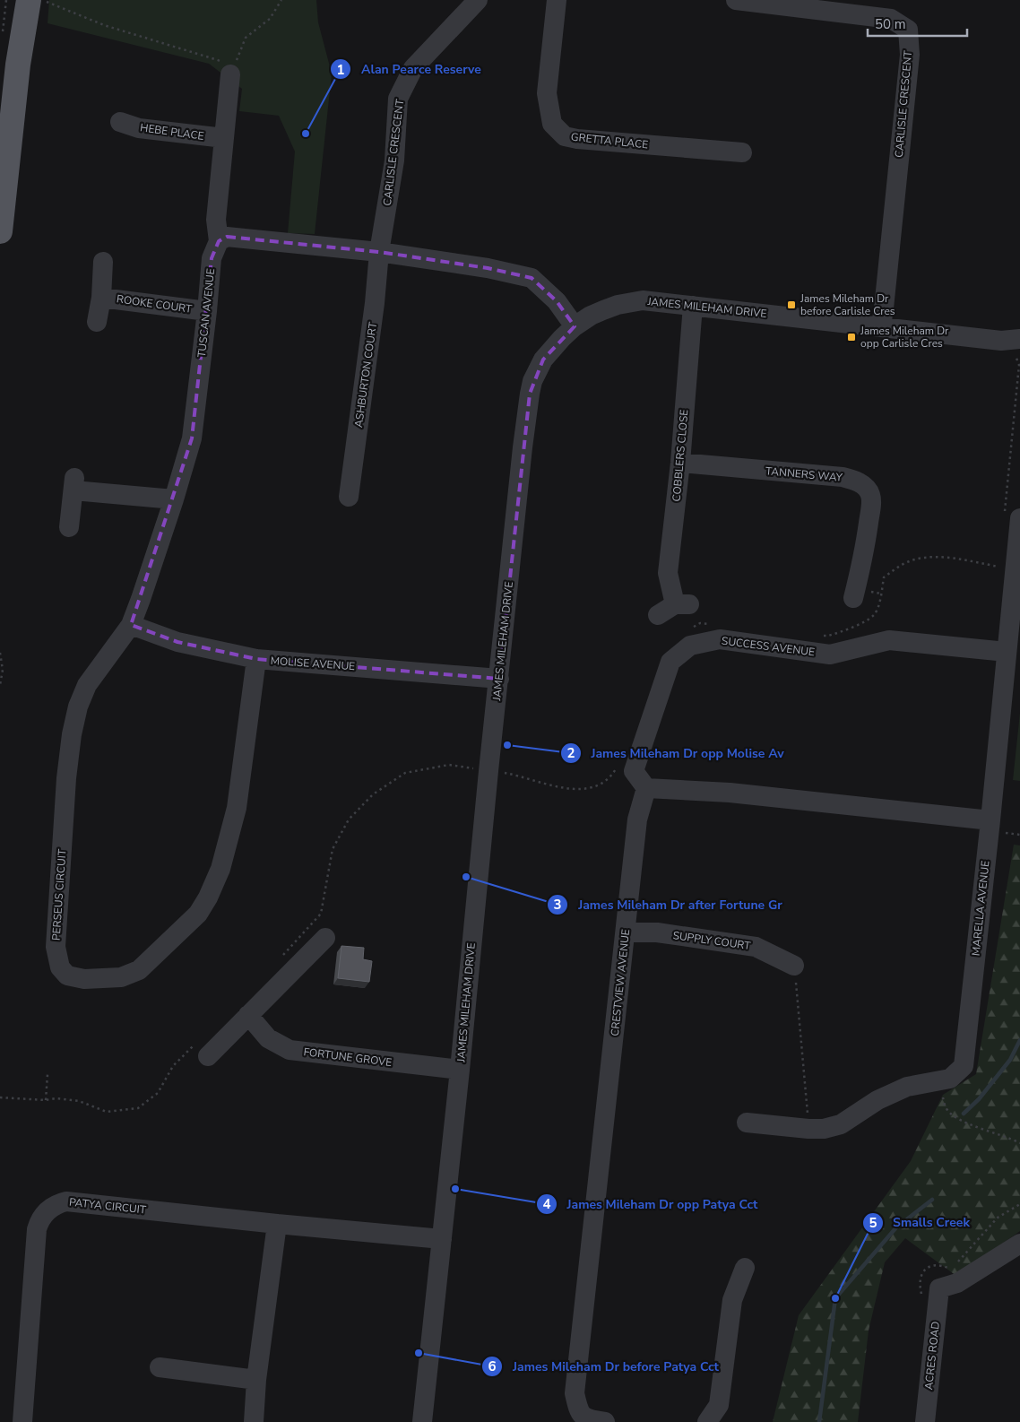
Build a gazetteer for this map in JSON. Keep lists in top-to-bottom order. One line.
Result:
{"streets":{"street":["CARLISLE CRESCENT","HEBE PLACE","GRETTA PLACE","ROOKE COURT","JAMES MILEHAM DRIVE","TUSCAN AVENUE","ASHBURTON COURT","COBBLERS CLOSE","TANNERS WAY","SUCCESS AVENUE","MOLISE AVENUE","PERSEUS CIRCUIT","MARELLA AVENUE","SUPPLY COURT","CRESTVIEW AVENUE","FORTUNE GROVE","PATYA CIRCUIT","ACRES ROAD"]},"crossings":[["CARLISLE CRESCENT","JAMES MILEHAM DRIVE"],["CARLISLE CRESCENT","ASHBURTON COURT"],["ROOKE COURT","TUSCAN AVENUE"],["JAMES MILEHAM DRIVE","COBBLERS CLOSE"],["JAMES MILEHAM DRIVE","MOLISE AVENUE"],["JAMES MILEHAM DRIVE","FORTUNE GROVE"],["JAMES MILEHAM DRIVE","PATYA CIRCUIT"],["TUSCAN AVENUE","MOLISE AVENUE"],["TUSCAN AVENUE","PERSEUS CIRCUIT"],["COBBLERS CLOSE","TANNERS WAY"],["SUCCESS AVENUE","MARELLA AVENUE"],["SUCCESS AVENUE","CRESTVIEW AVENUE"],["MOLISE AVENUE","PERSEUS CIRCUIT"],["SUPPLY COURT","CRESTVIEW AVENUE"]],"places":{"other":["Alan Pearce Reserve","James Mileham Dr opp Molise Av","James Mileham Dr after Fortune Gr","James Mileham Dr opp Patya Cct","Smalls Creek","James Mileham Dr before Patya Cct"],"transit":["James Mileham Dr before Carlisle Cres","James Mileham Dr opp Carlisle Cres"]},"scale_bar":"50 m"}
